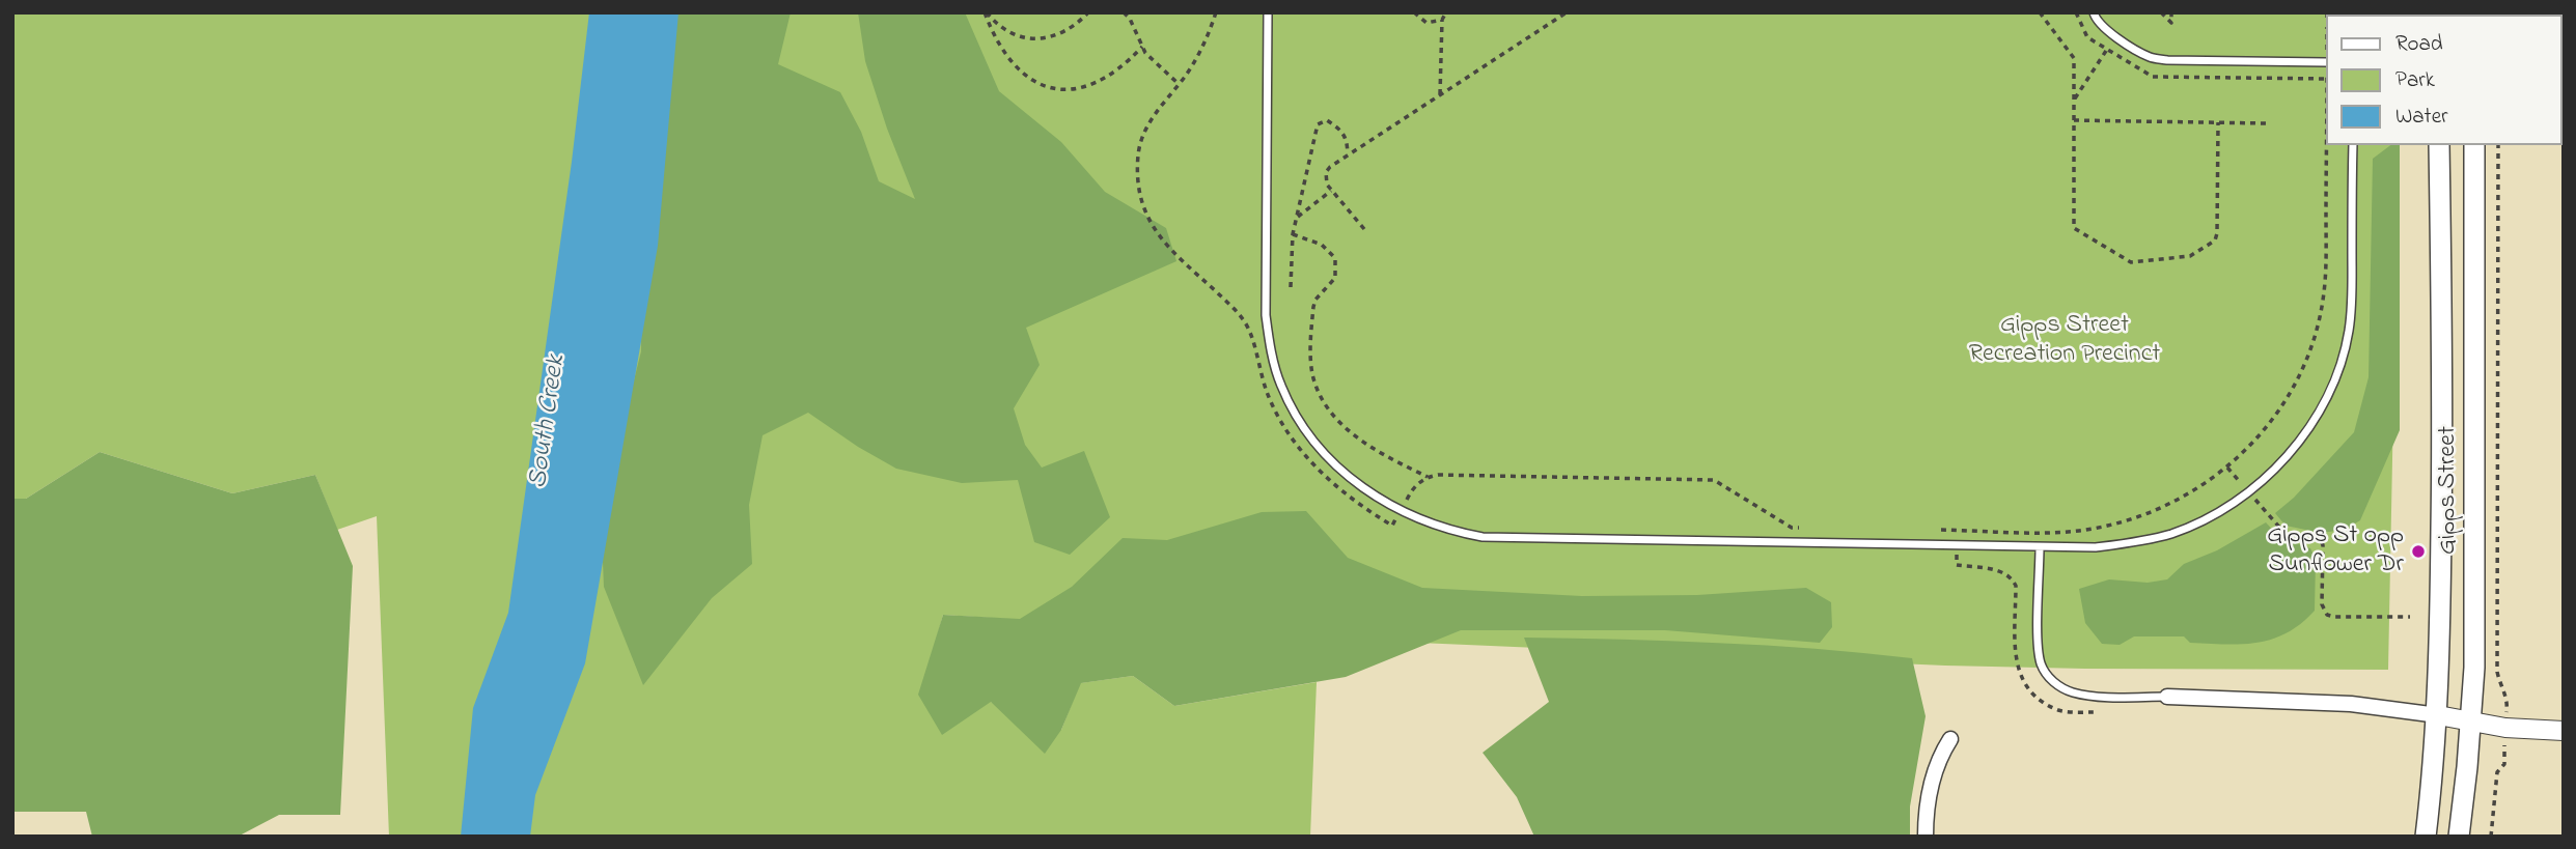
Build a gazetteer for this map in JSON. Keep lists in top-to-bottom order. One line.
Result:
{"streets":{"main road":["Gipps Street"]},"water":["South Creek"],"parks":["Gipps Street Recreation Precinct"],"places":["Gipps St opp Sunflower Dr"],"legend":["Road","Park","Water"]}
